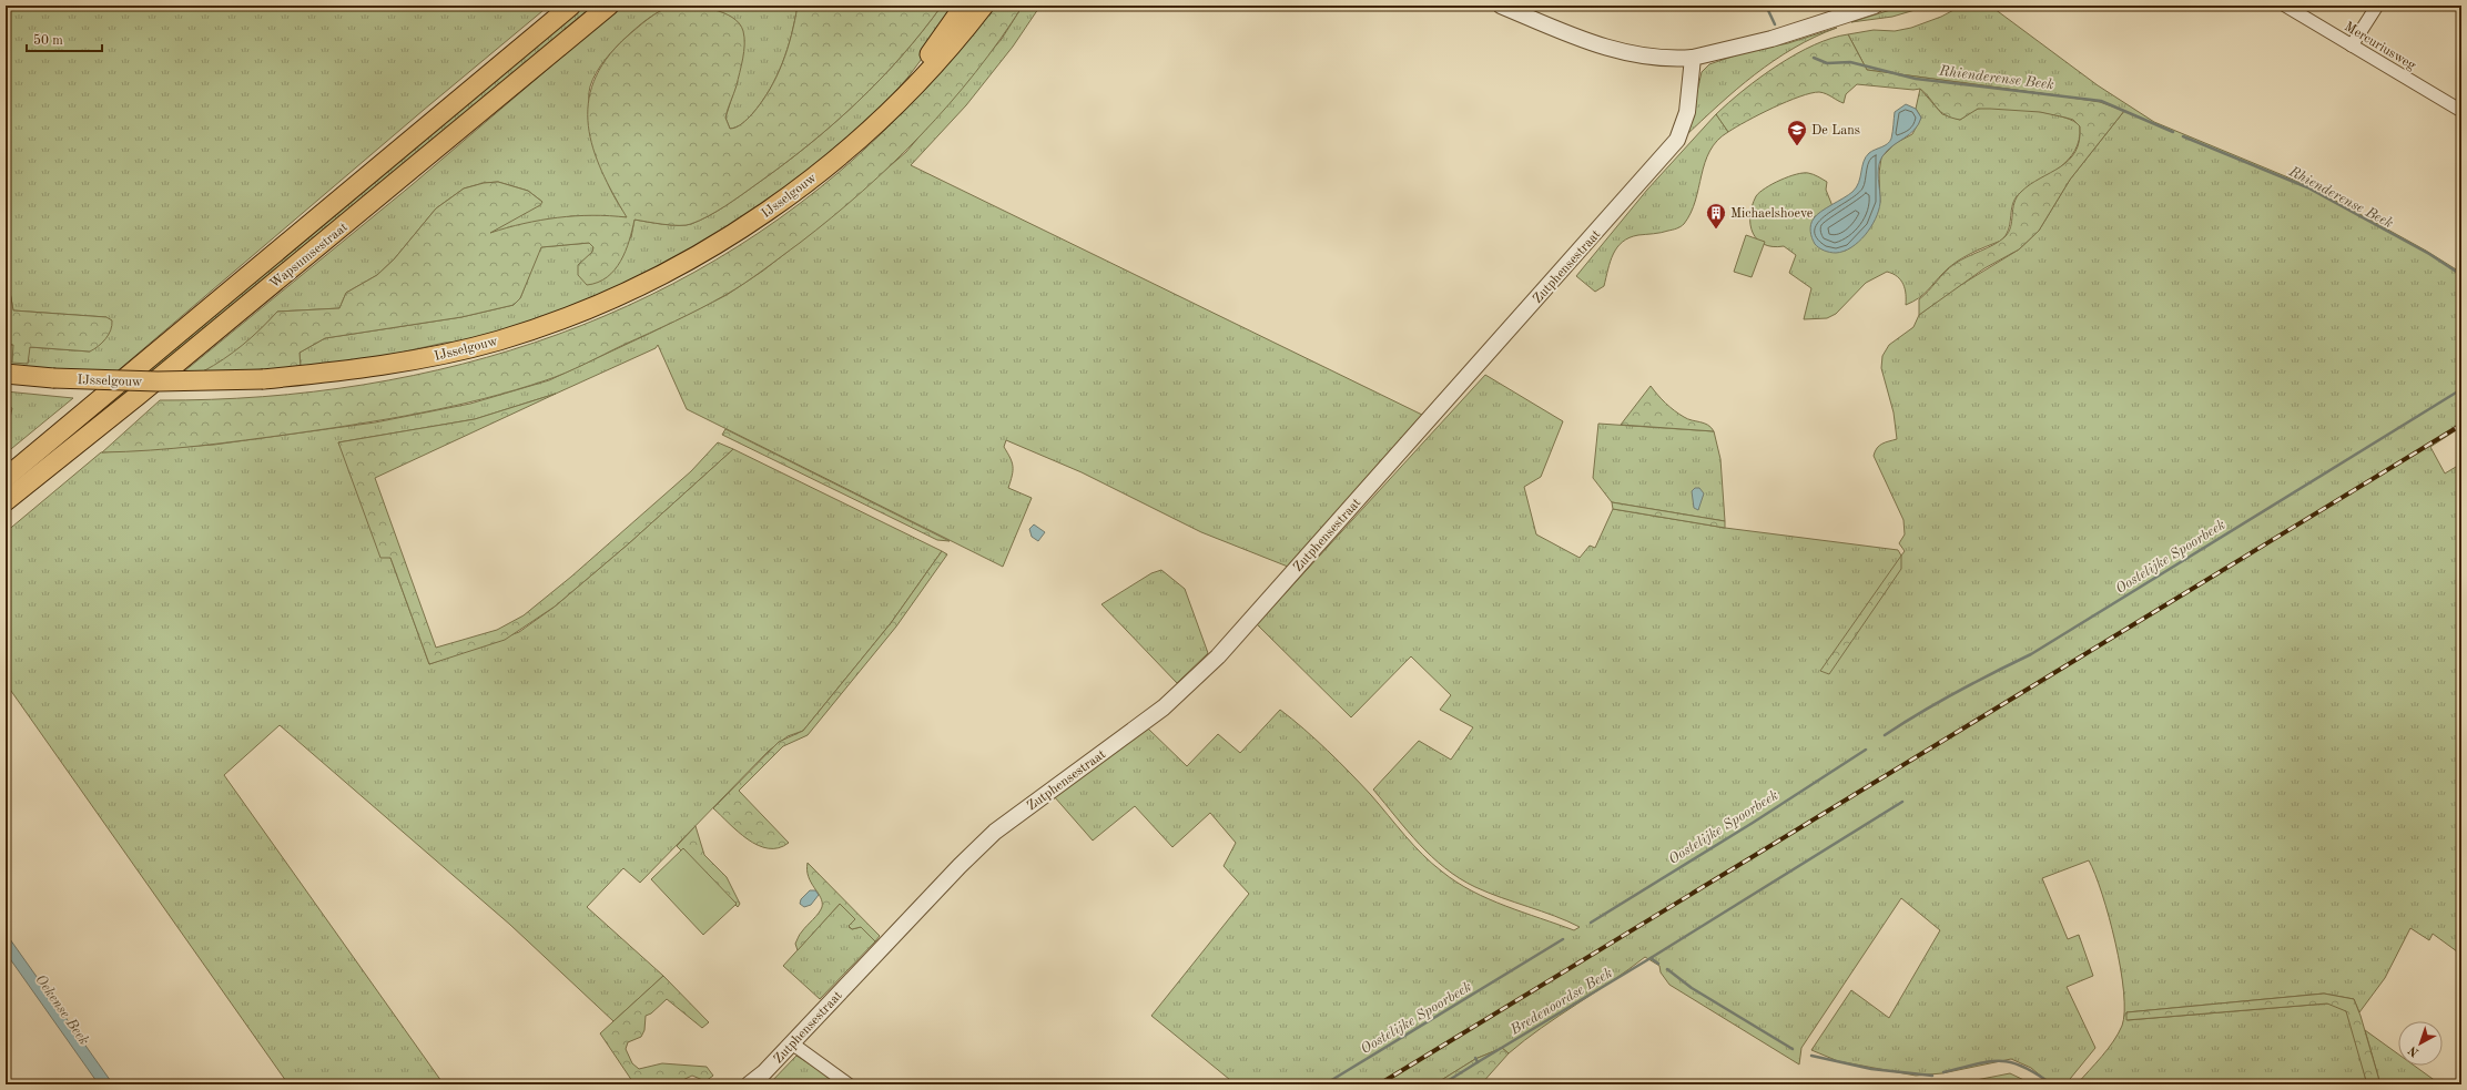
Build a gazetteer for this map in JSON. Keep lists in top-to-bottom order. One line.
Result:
{"streets":{"main road":["IJsselgouw","Wapsumsestraat"],"street":["Mercuriusweg","Zutphensestraat"]},"water":["Rhienderense Beek","Oostelijke Spoorbeek","Bredenoordse Beek","Oekense Beek"],"places":{"school or university":["De Lans"],"building":["Michaelshoeve"]},"scale_bar":"50 m","north":"bottom left"}
